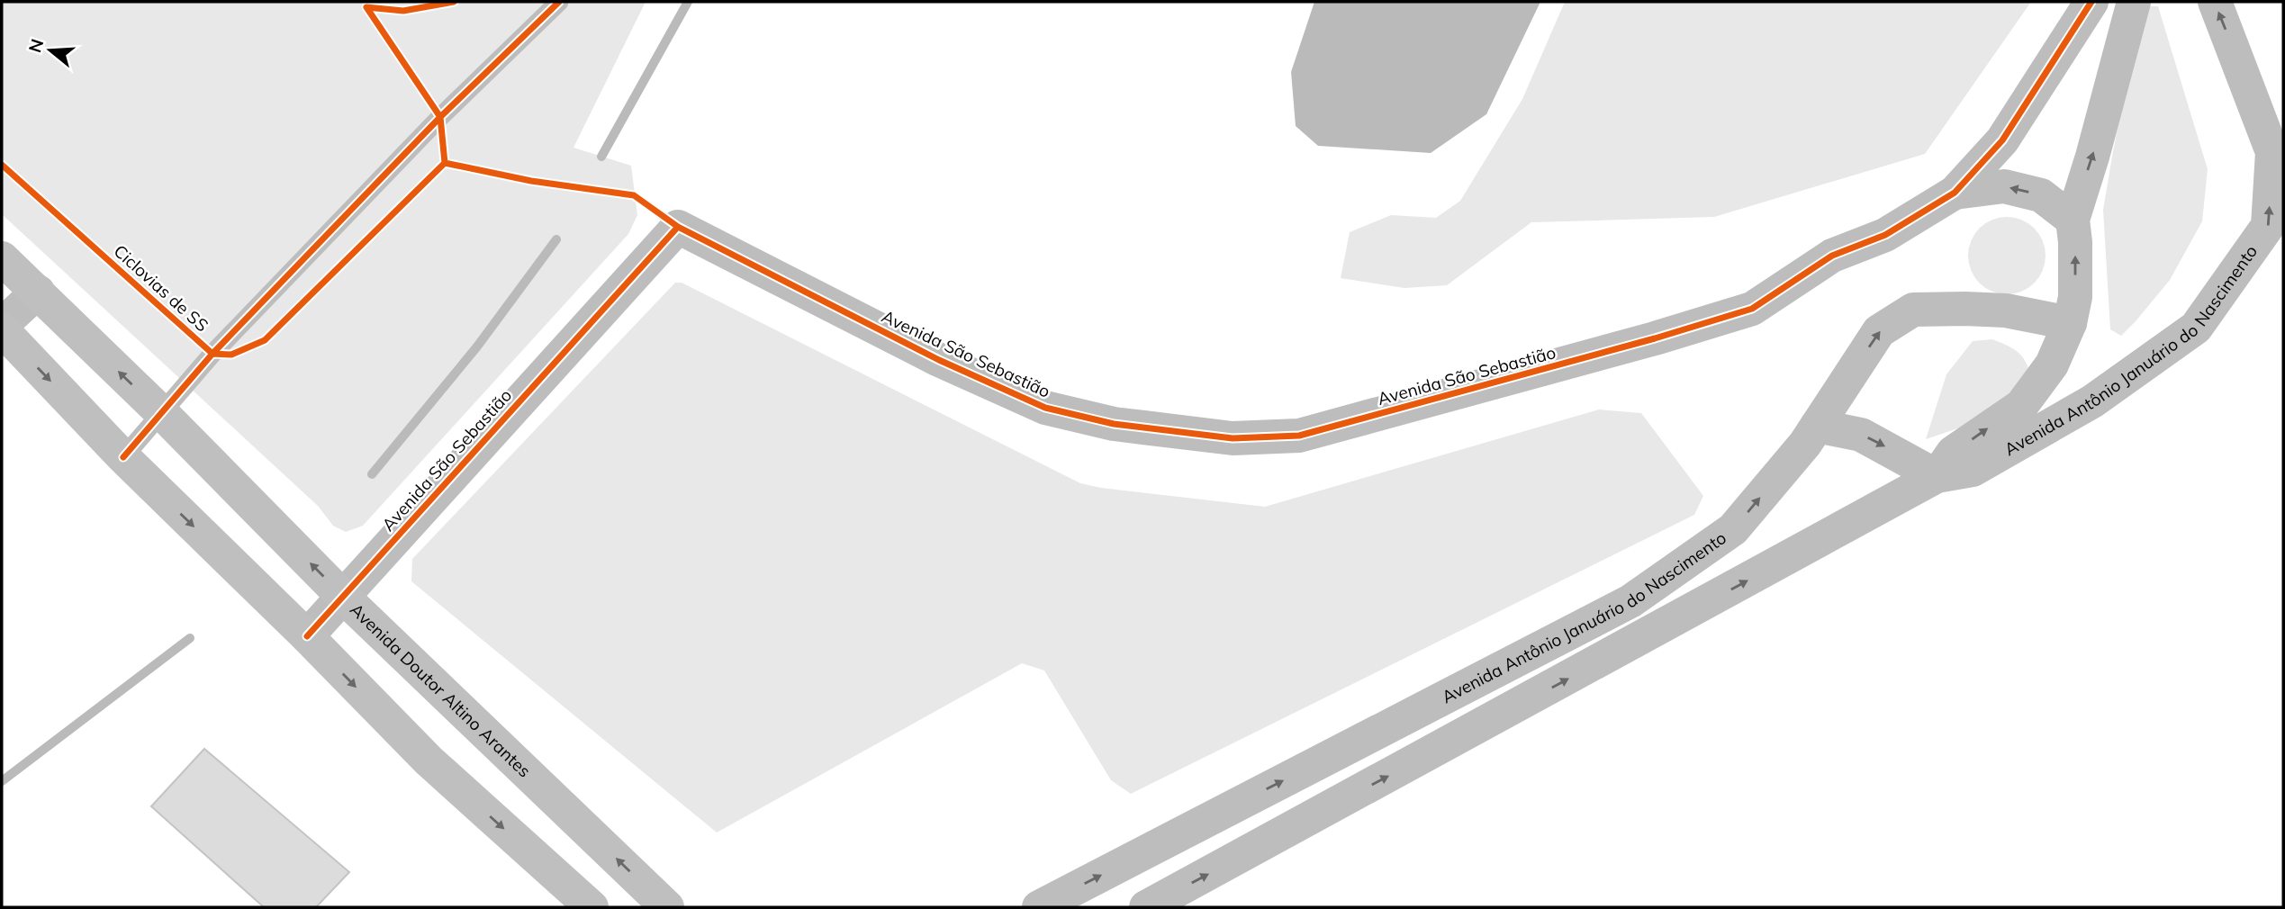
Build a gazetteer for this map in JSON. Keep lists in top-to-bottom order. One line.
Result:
{"streets":{"main road":["Avenida Doutor Altino Arantes"],"street":["Avenida Antônio Januário do Nascimento","Avenida São Sebastião"],"cycle path":["Ciclovias de SS"]},"crossings":[["Avenida São Sebastião","Avenida Doutor Altino Arantes"]],"one_way":["Avenida Antônio Januário do Nascimento"],"north":"left"}
